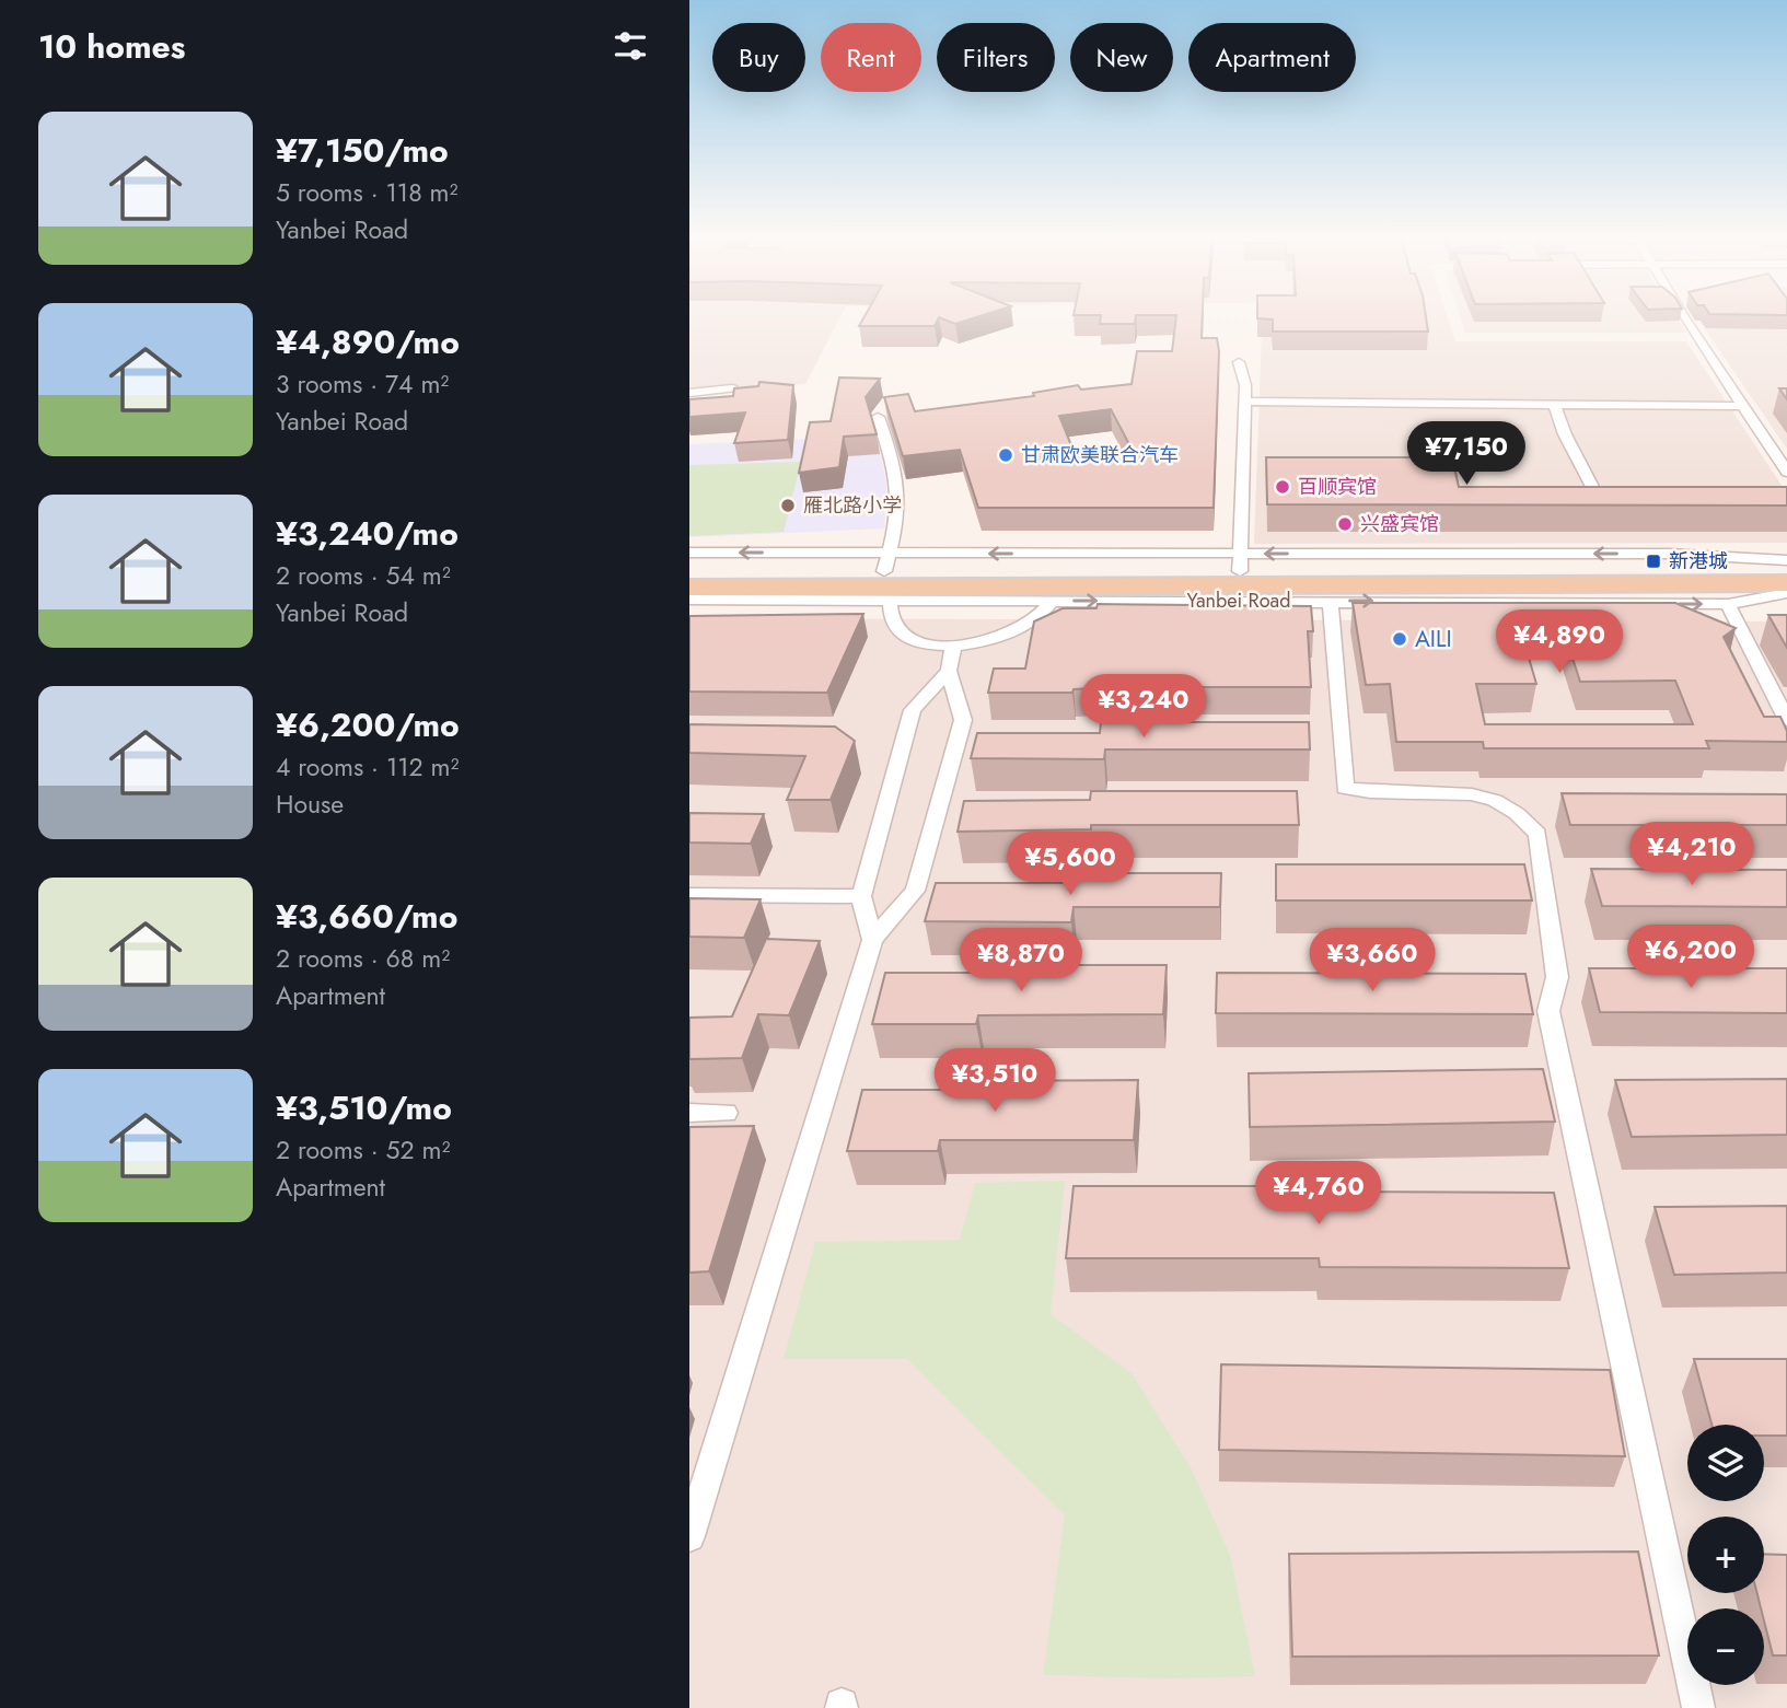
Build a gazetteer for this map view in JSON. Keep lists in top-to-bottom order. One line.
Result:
{"streets":{"main road":["Yanbei Road"]},"places":{"other":["甘肃欧美联合汽车","百顺宾馆","雁北路小学","兴盛宾馆","AILI"],"transit":["新港城"]},"page":{"heading":"10 homes","chip":["Buy","Rent","Filters","New","Apartment"],"list":[{"name":"¥7,150/mo","note":"5 rooms · 118 m² · Yanbei Road"},{"name":"¥4,890/mo","note":"3 rooms · 74 m² · Yanbei Road"},{"name":"¥3,240/mo","note":"2 rooms · 54 m² · Yanbei Road"},{"name":"¥6,200/mo","note":"4 rooms · 112 m² · House"},{"name":"¥3,660/mo","note":"2 rooms · 68 m² · Apartment"},{"name":"¥3,510/mo","note":"2 rooms · 52 m² · Apartment"}],"price":["¥7,150","¥4,890","¥3,240","¥4,210","¥5,600","¥6,200","¥8,870","¥3,660","¥3,510","¥4,760"],"map_buttons":["+","−"]}}
